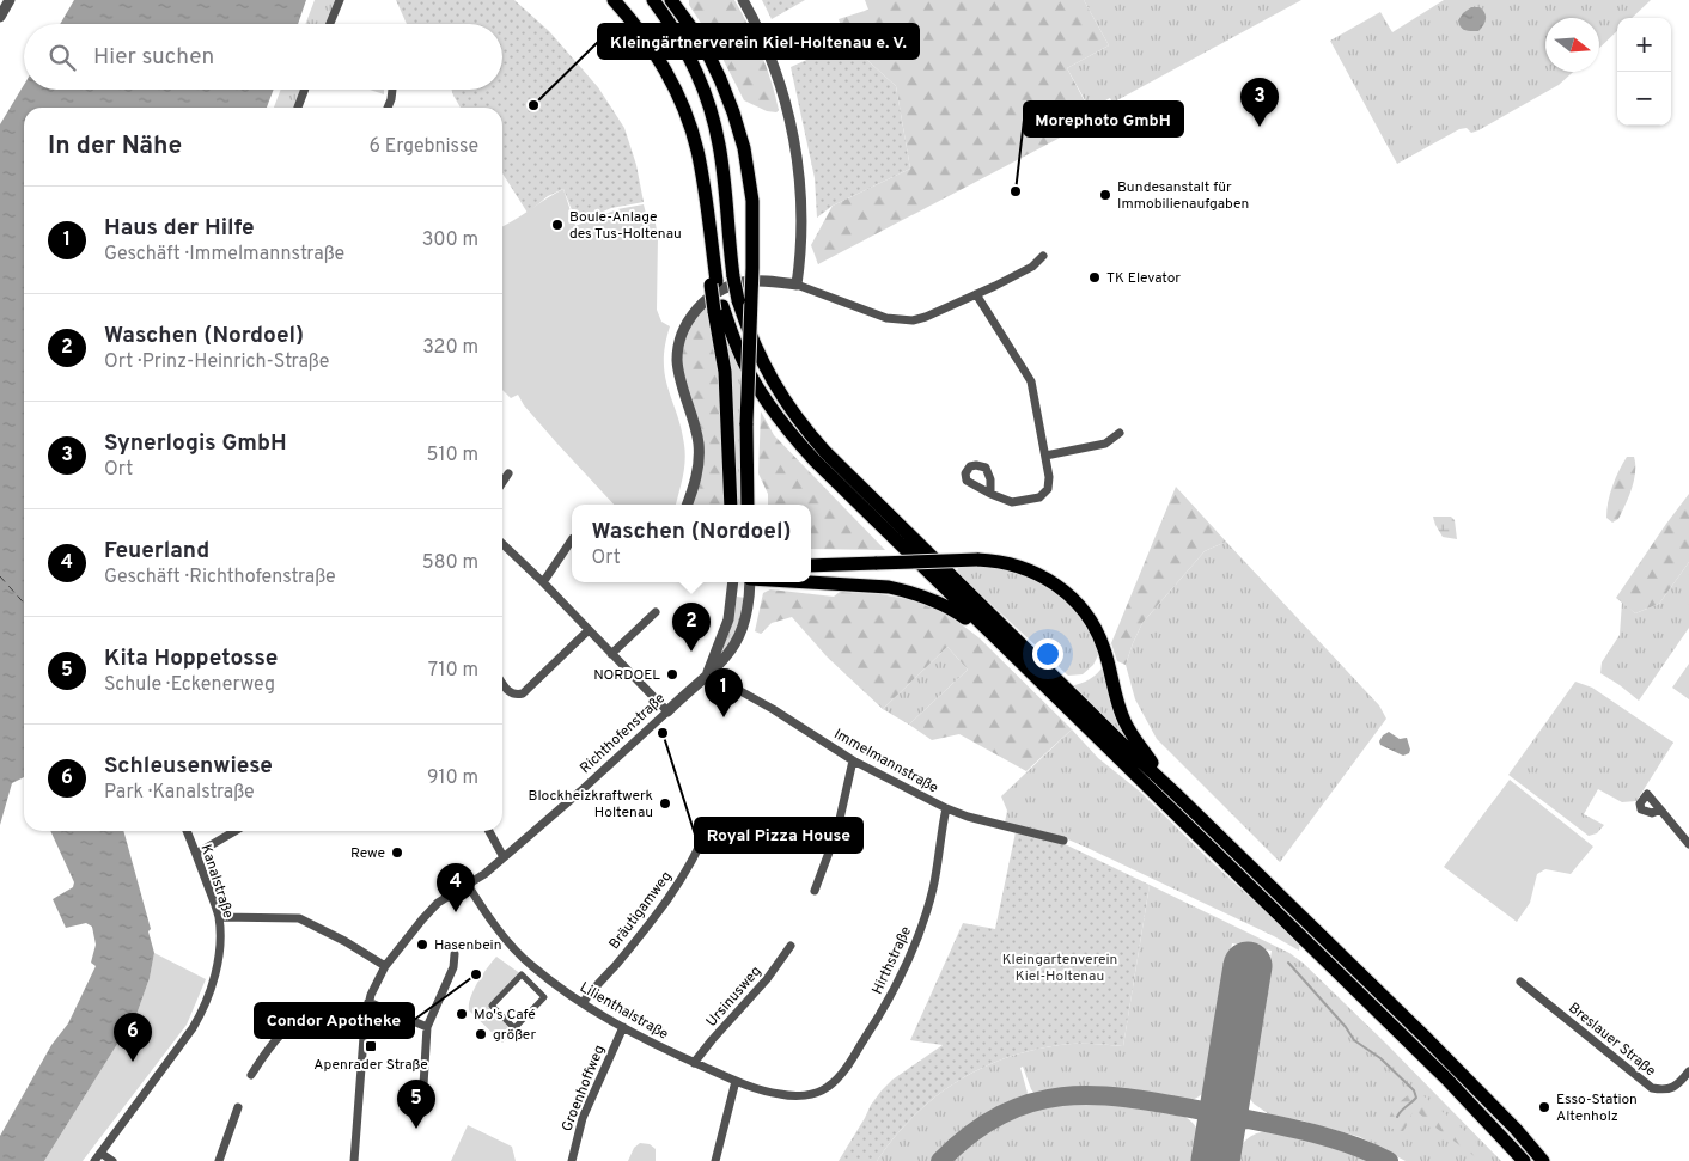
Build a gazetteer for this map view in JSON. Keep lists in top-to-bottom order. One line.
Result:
{"streets":{"street":["Richthofenstraße","Immelmannstraße","Kanalstraße","Bräutigamweg","Hirthstraße","Ursinusweg","Lilienthalstraße","Breslauer Straße","Groenhoffweg"]},"crossings":[["Richthofenstraße","Immelmannstraße"],["Richthofenstraße","Lilienthalstraße"],["Immelmannstraße","Hirthstraße"],["Bräutigamweg","Lilienthalstraße"],["Hirthstraße","Lilienthalstraße"],["Ursinusweg","Lilienthalstraße"],["Lilienthalstraße","Groenhoffweg"]],"parks":["Kleingartenverein Kiel-Holtenau"],"places":{"other":["Kleingärtnerverein Kiel-Holtenau e. V.","Morephoto GmbH","Bundesanstalt für Immobilienaufgaben","Boule-Anlage des Tus-Holtenau","TK Elevator","NORDOEL","Royal Pizza House","Blockheizkraftwerk Holtenau","Rewe","Hasenbein","Condor Apotheke","Mo's Café","größer","Esso-Station Altenholz"],"transit":["Apenrader Straße"]},"north":"right","page":{"map_buttons":["+","−"],"search":"Hier suchen","pins":["3","2","1","4","6","5"],"heading":["In der Nähe","6 Ergebnisse"],"list":[{"mark":"1","name":"Haus der Hilfe","note":"Geschäft · Immelmannstraße","value":"300 m"},{"mark":"2","name":"Waschen (Nordoel)","note":"Ort · Prinz-Heinrich-Straße","value":"320 m"},{"mark":"3","name":"Synerlogis GmbH","note":"Ort","value":"510 m"},{"mark":"4","name":"Feuerland","note":"Geschäft · Richthofenstraße","value":"580 m"},{"mark":"5","name":"Kita Hoppetosse","note":"Schule · Eckenerweg","value":"710 m"},{"mark":"6","name":"Schleusenwiese","note":"Park · Kanalstraße","value":"910 m"}],"popup":["Waschen (Nordoel)","Ort"]}}
